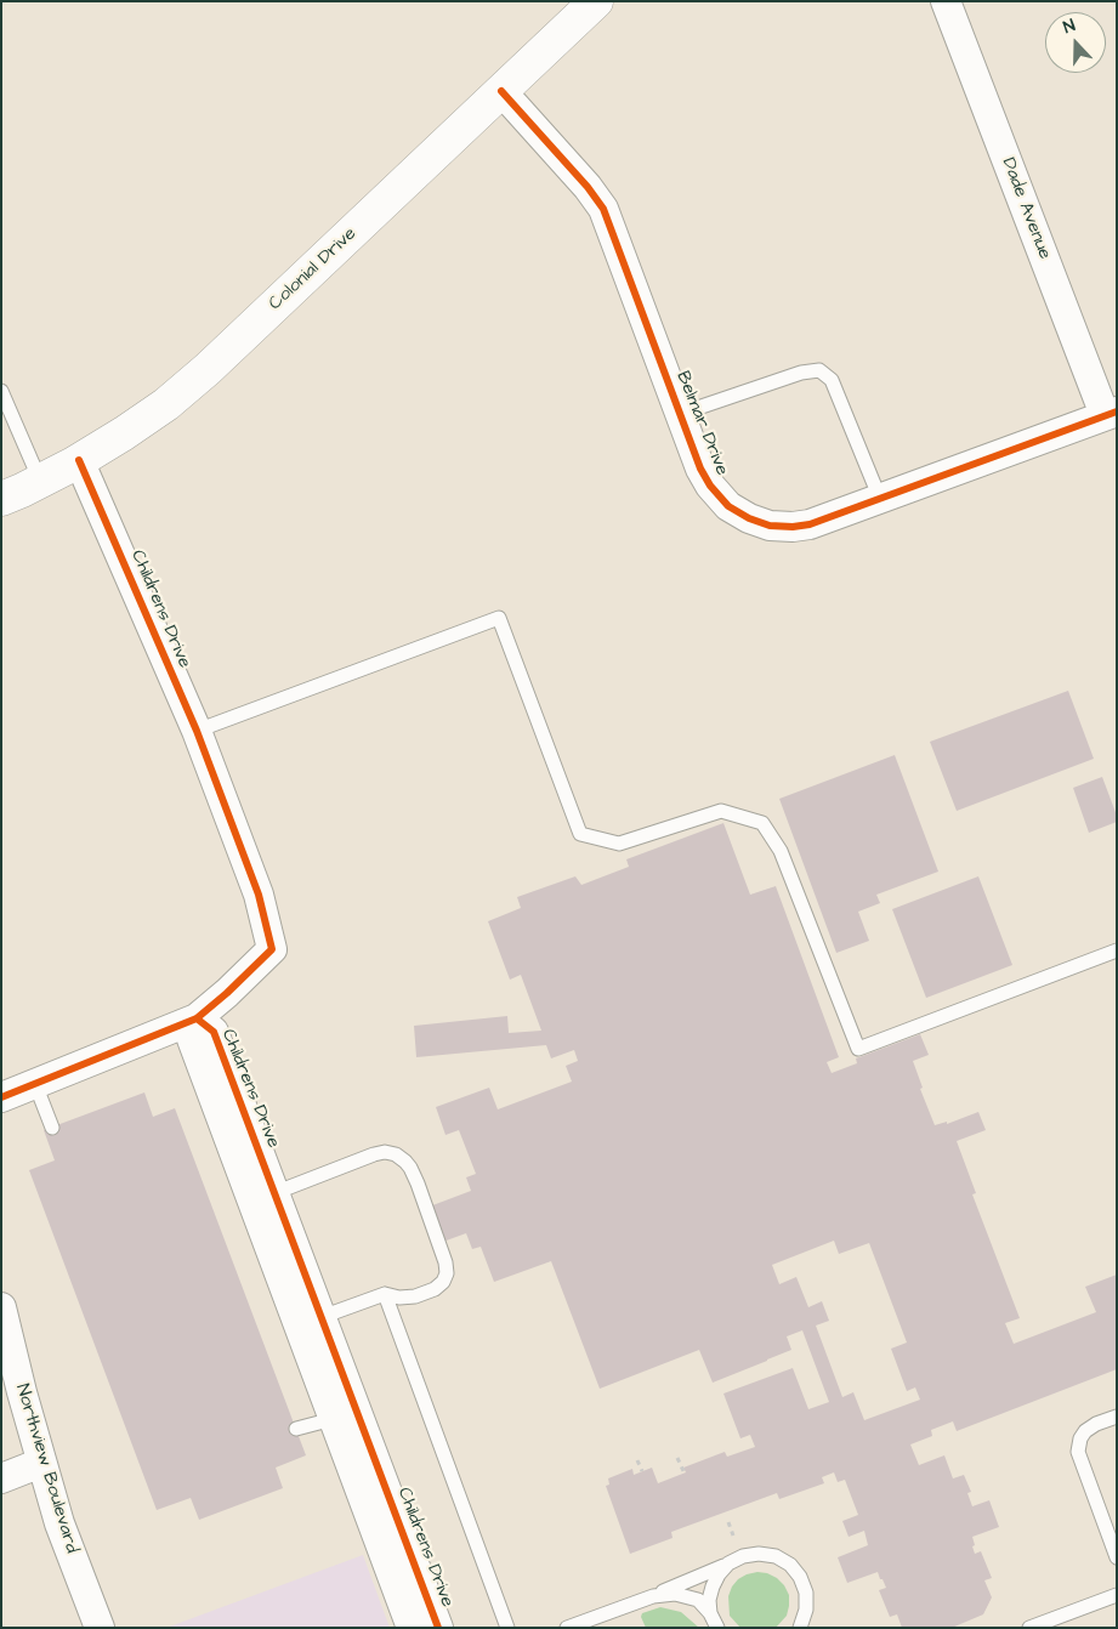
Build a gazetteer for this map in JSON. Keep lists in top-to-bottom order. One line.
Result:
{"streets":{"street":["Dade Avenue","Colonial Drive","Belmar Drive","Childrens Drive","Northview Boulevard"]},"crossings":[["Dade Avenue","Belmar Drive"],["Colonial Drive","Belmar Drive"],["Colonial Drive","Childrens Drive"]],"north":"top"}
